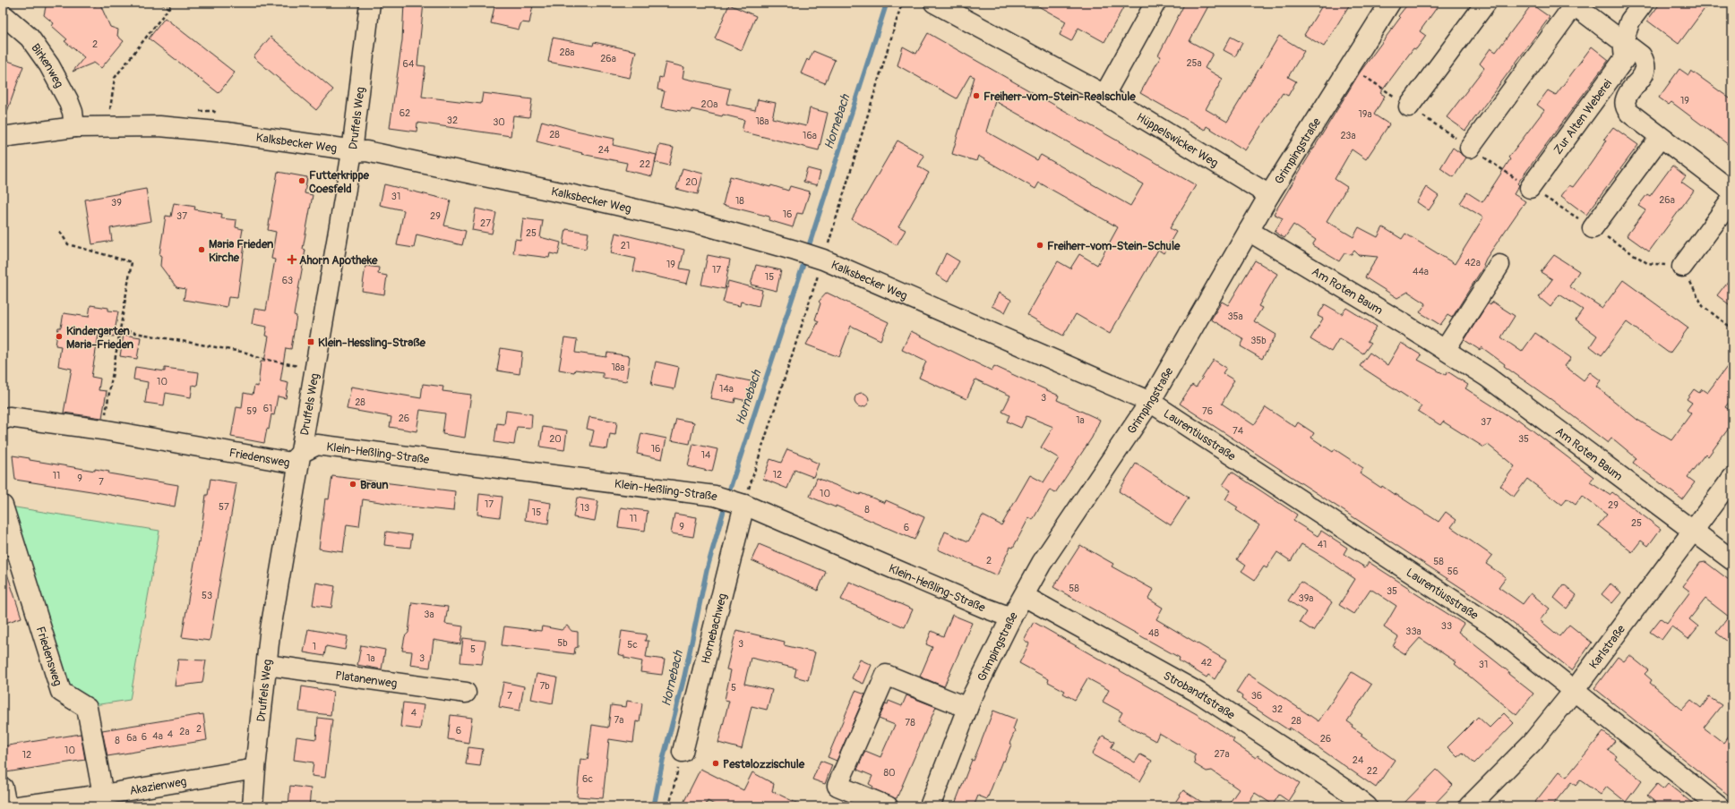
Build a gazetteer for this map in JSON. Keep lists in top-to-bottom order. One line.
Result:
{"streets":{"street":["Birkenweg","Zur Alten Weberei","Druffels Weg","Hüppelswicker Weg","Kalksbecker Weg","Grimpingstraße","Am Roten Baum","Laurentiusstraße","Klein-Heßling-Straße","Friedensweg","Hornebachweg","Karlstraße","Platanenweg","Strobandtstraße","Akazienweg"]},"crossings":[["Birkenweg","Kalksbecker Weg"],["Druffels Weg","Kalksbecker Weg"],["Druffels Weg","Klein-Heßling-Straße"],["Druffels Weg","Friedensweg"],["Druffels Weg","Platanenweg"],["Druffels Weg","Akazienweg"],["Hüppelswicker Weg","Grimpingstraße"],["Kalksbecker Weg","Grimpingstraße"],["Kalksbecker Weg","Laurentiusstraße"],["Grimpingstraße","Am Roten Baum"],["Grimpingstraße","Laurentiusstraße"],["Grimpingstraße","Klein-Heßling-Straße"],["Grimpingstraße","Strobandtstraße"],["Am Roten Baum","Karlstraße"],["Laurentiusstraße","Karlstraße"],["Klein-Heßling-Straße","Friedensweg"],["Klein-Heßling-Straße","Hornebachweg"],["Friedensweg","Akazienweg"]],"water":["Hornebach"],"places":{"other":["Freiherr-vom-Stein-Realschule","Futterkrippe Coesfeld","Freiherr-vom-Stein-Schule","Maria Frieden Kirche","Kindergarten Maria-Frieden","Braun","Pestalozzischule"],"health":["Ahorn Apotheke"],"transit":["Klein-Hessling-Straße"]},"house_numbers":["2","28a","26a","25a","64","19","20a","62","19a","32","18a","30","28","16a","23a","24","22","20","31","26a","18","39","16","37","29","27","25","21","42a","19","17","44a","15","63","35a","35b","18a","10","14a","3","28","61","59","76","26","1a","37","74","20","35","16","14","12","11","9","7","10","17","29","57","13","8","15","11","25","9","6","41","2","58","56","58","35","53","39a","3a","33","33a","48","5b","3","5c","1","5","1a","3","42","31","7b","5","7","36","32","4","7a","28","78","2","6","2a","4","4a","6","6a","26","8","10","27a","12","24","22","80","6c"]}
